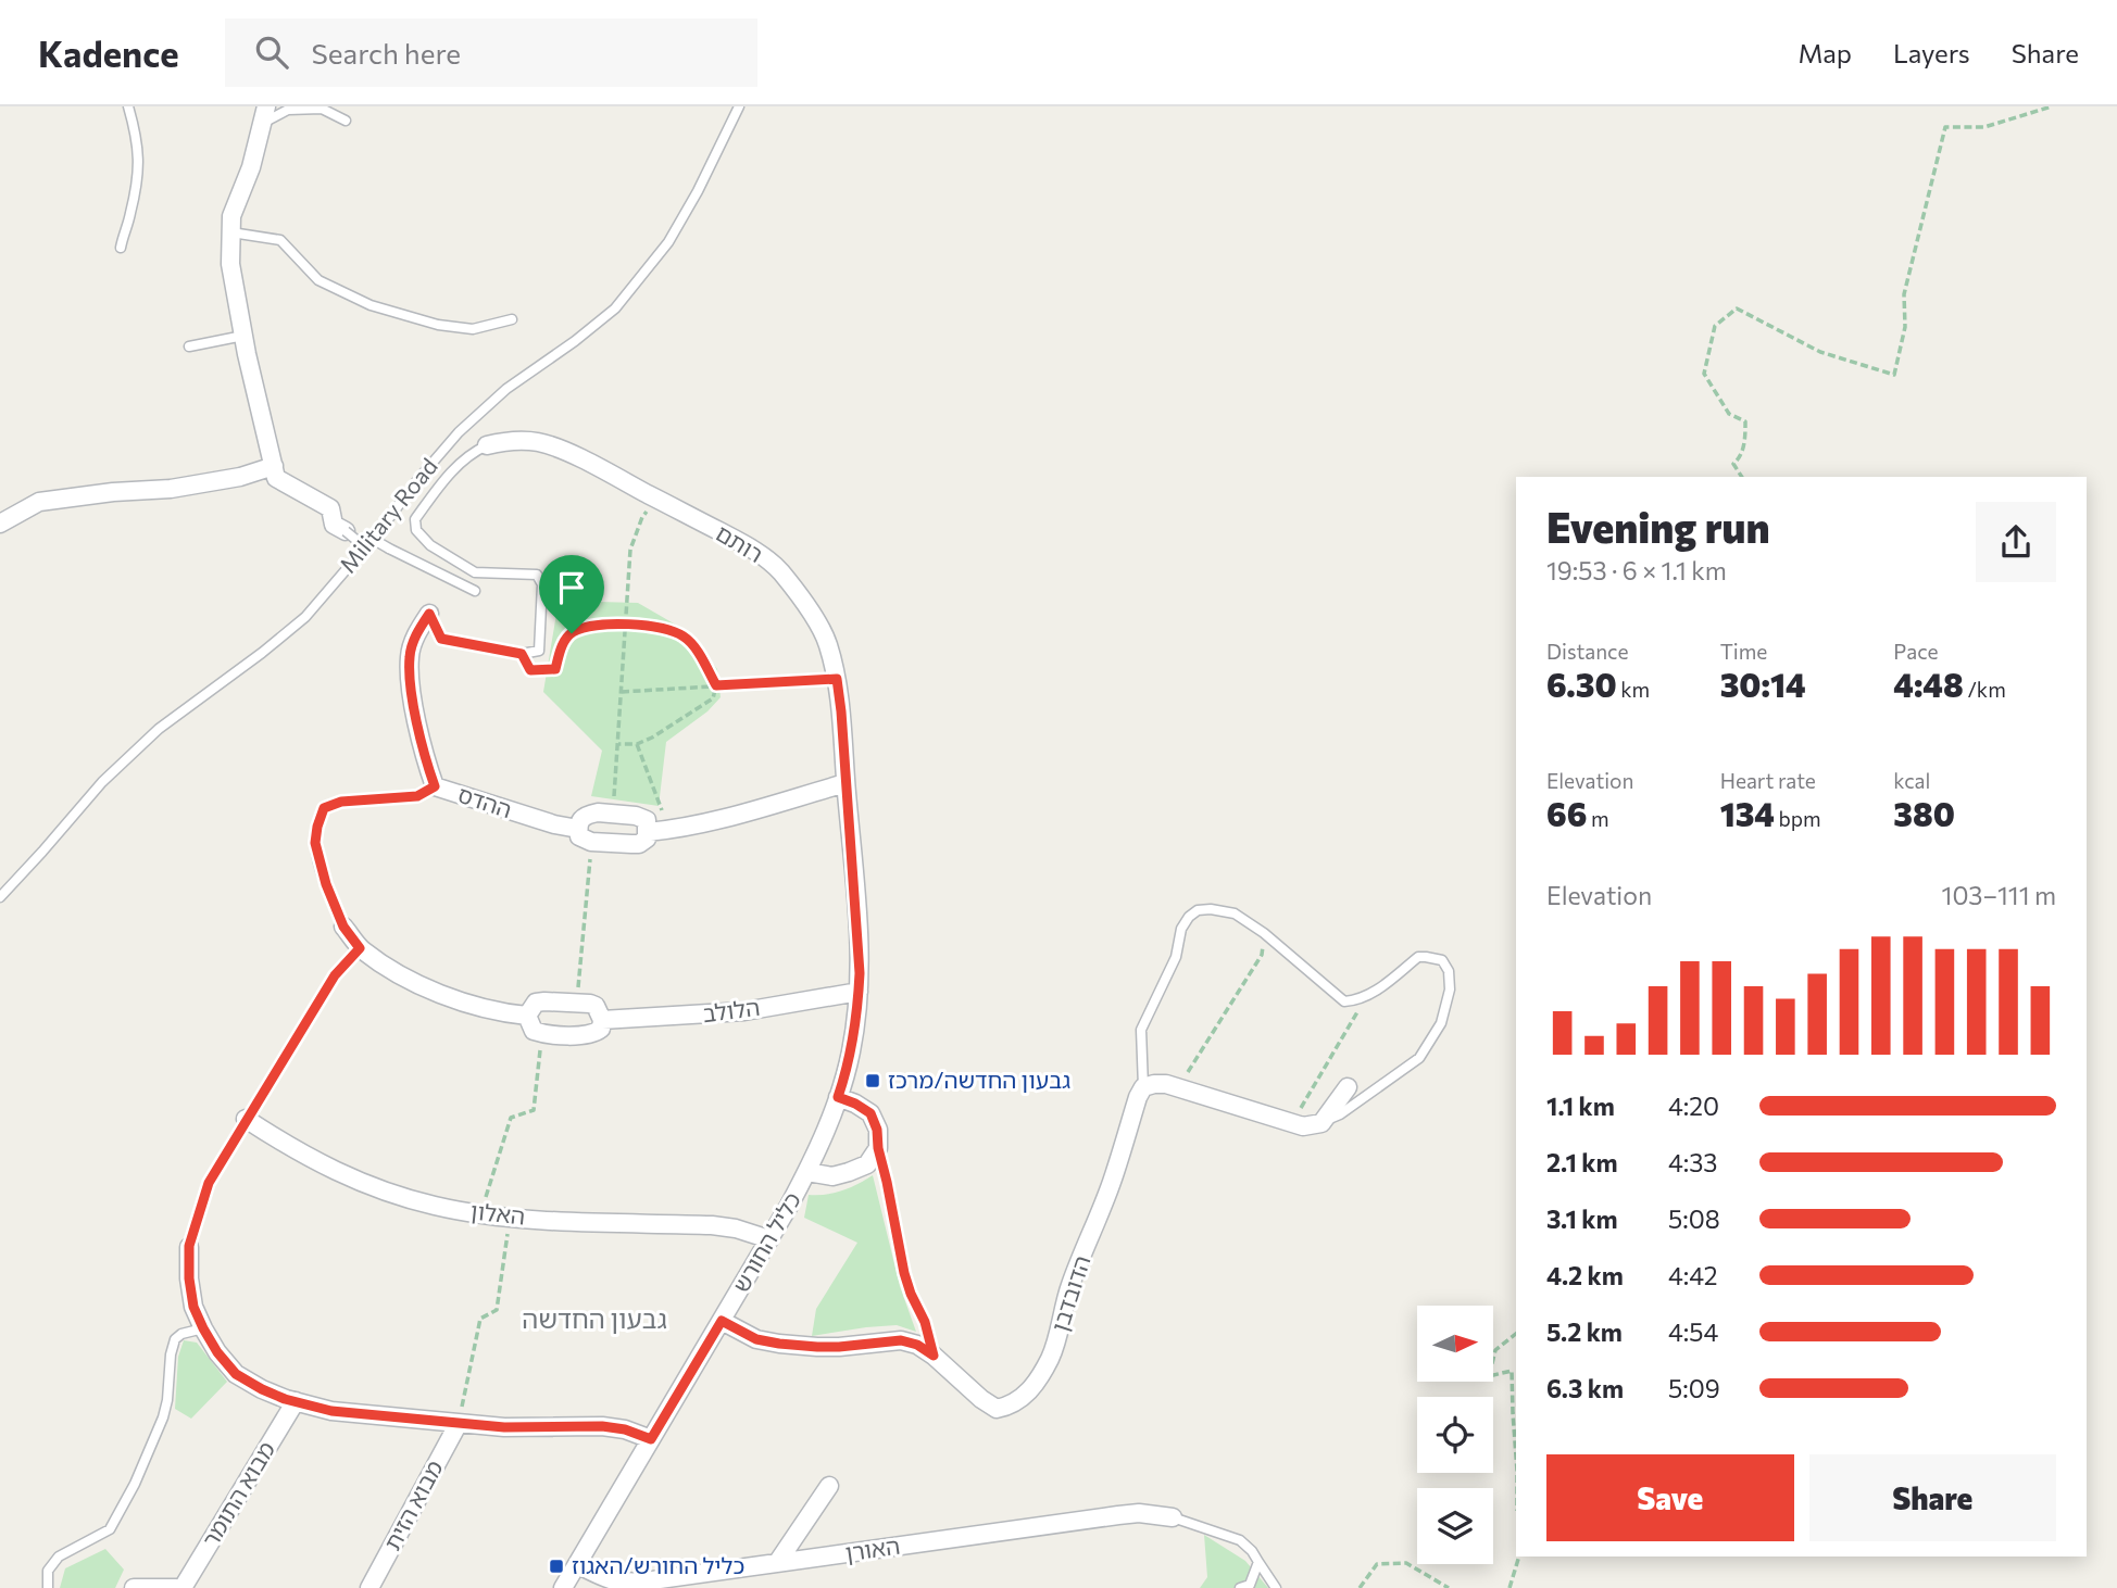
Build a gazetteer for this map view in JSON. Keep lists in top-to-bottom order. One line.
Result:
{"streets":{"street":["רותם","ההדס","הלולב","האלון","כליל החורש","הדובדבן","מבוא התומר","מבוא הזית","האורן"],"lane":["Military Road"]},"crossings":[["רותם","כליל החורש"],["הלולב","כליל החורש"],["האלון","כליל החורש"],["כליל החורש","הדובדבן"],["כליל החורש","האורן"]],"districts":["גבעון החדשה"],"places":{"transit":["גבעון החדשה/מרכז","כליל החורש/האגוז"]},"north":"right","page":{"header":"Kadence","search":"Search here","nav":["Map","Layers","Share"],"heading":["Evening run","19:53 · 6 × 1.1 km"],"stats":[["Distance","6.30 km"],["Time","30:14"],["Pace","4:48 /km"],["Elevation","66 m"],["Heart rate","134 bpm"],["kcal","380"]],"chart":["Elevation","103–111 m"],"list":[{"name":"1.1 km","note":"4:20"},{"name":"2.1 km","note":"4:33"},{"name":"3.1 km","note":"5:08"},{"name":"4.2 km","note":"4:42"},{"name":"5.2 km","note":"4:54"},{"name":"6.3 km","note":"5:09"}],"buttons":["Save","Share"]}}
